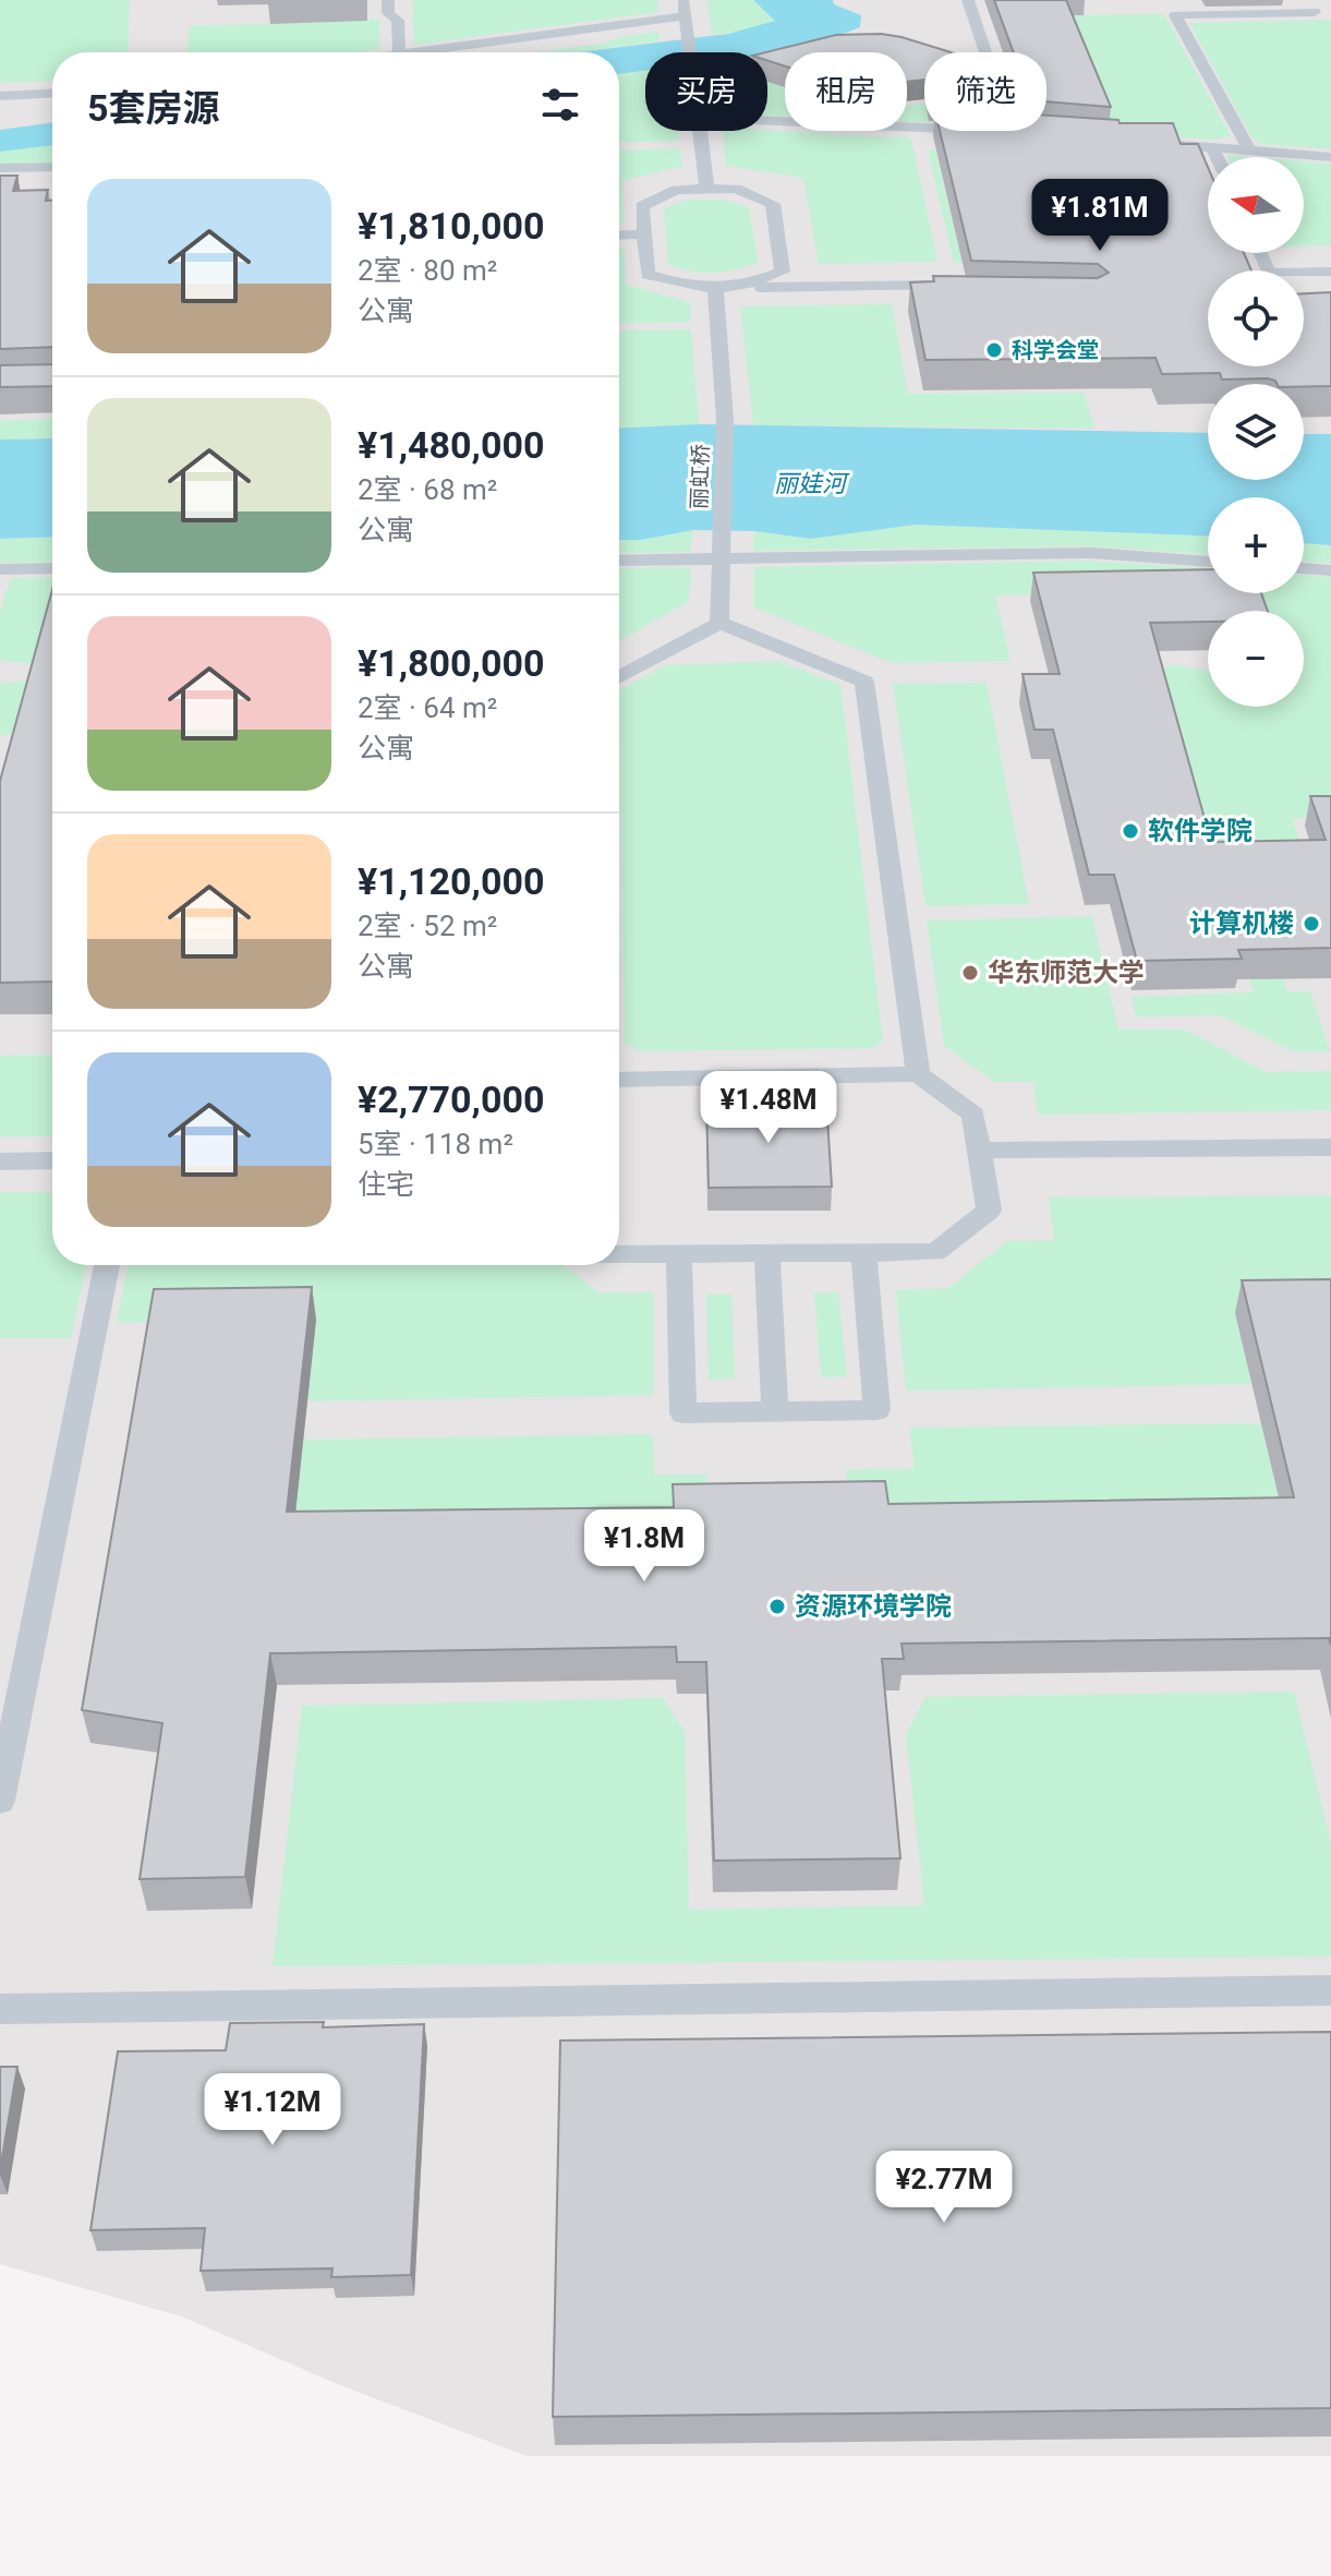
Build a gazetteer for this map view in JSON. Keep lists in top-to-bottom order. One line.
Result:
{"streets":{"lane":["丽虹桥"]},"water":["丽娃河"],"places":["科学会堂","软件学院","计算机楼","华东师范大学","资源环境学院"],"north":"left","page":{"chip":["买房","租房","筛选"],"heading":"5套房源","map_buttons":["+","−"],"list":[{"name":"¥1,810,000","note":"2室 · 80 m² · 公寓"},{"name":"¥1,480,000","note":"2室 · 68 m² · 公寓"},{"name":"¥1,800,000","note":"2室 · 64 m² · 公寓"},{"name":"¥1,120,000","note":"2室 · 52 m² · 公寓"},{"name":"¥2,770,000","note":"5室 · 118 m² · 住宅"}],"price":["¥1.81M","¥1.48M","¥1.8M","¥1.12M","¥2.77M"]}}
